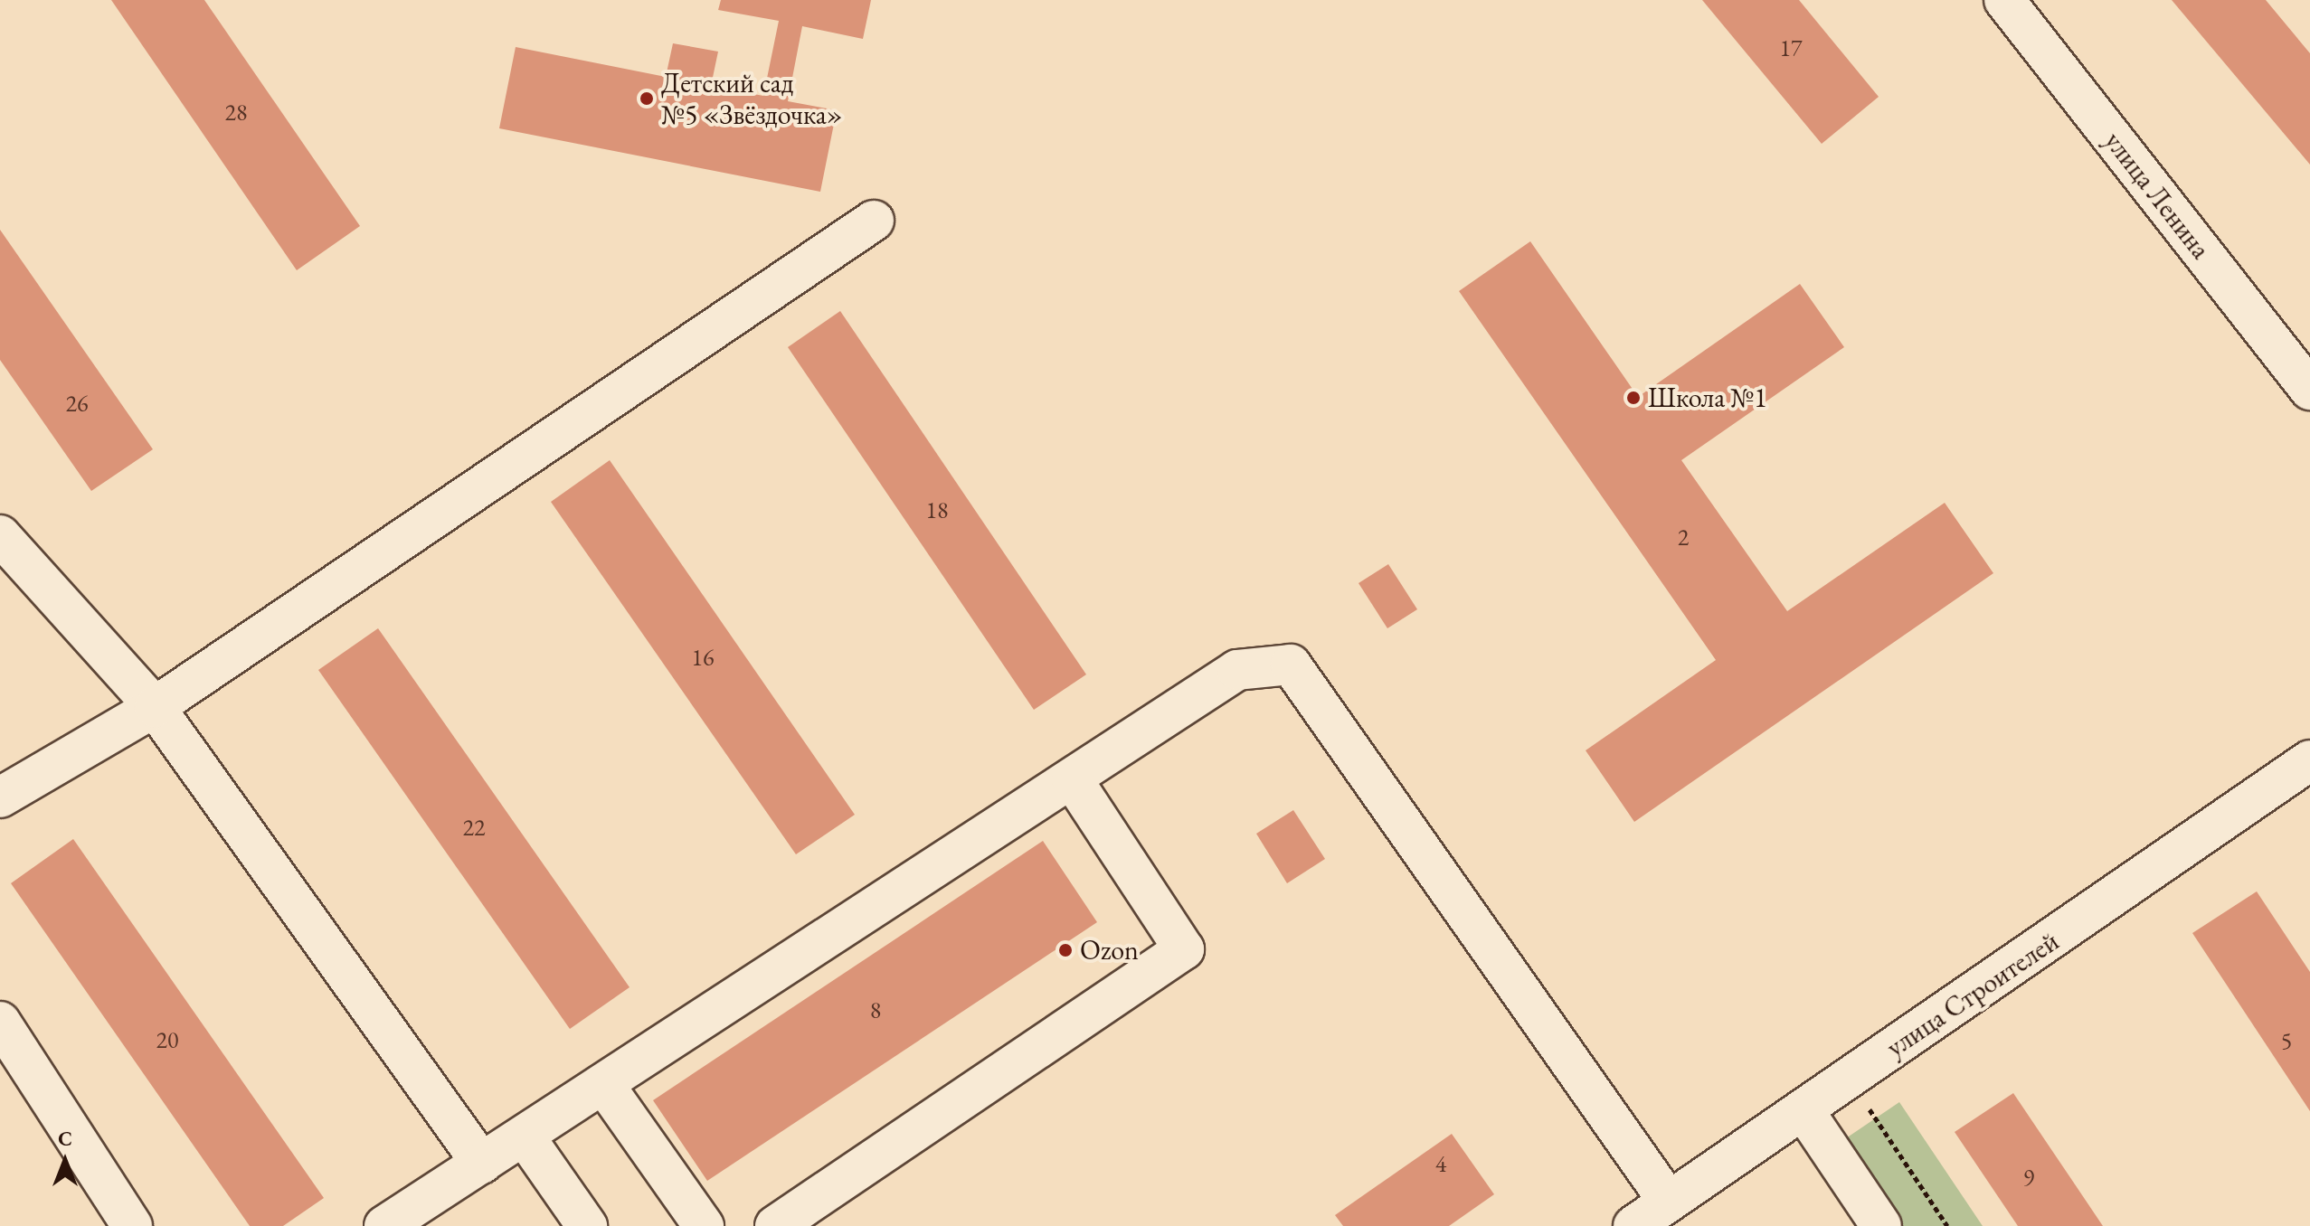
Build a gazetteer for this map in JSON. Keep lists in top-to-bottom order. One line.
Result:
{"streets":{"street":["улица Ленина","улица Строителей"]},"places":["Детский сад №5 «Звёздочка»","Школа №1","Ozon"],"house_numbers":["17","28","26","18","2","16","22","8","20","5","4","9"],"north":"top"}
